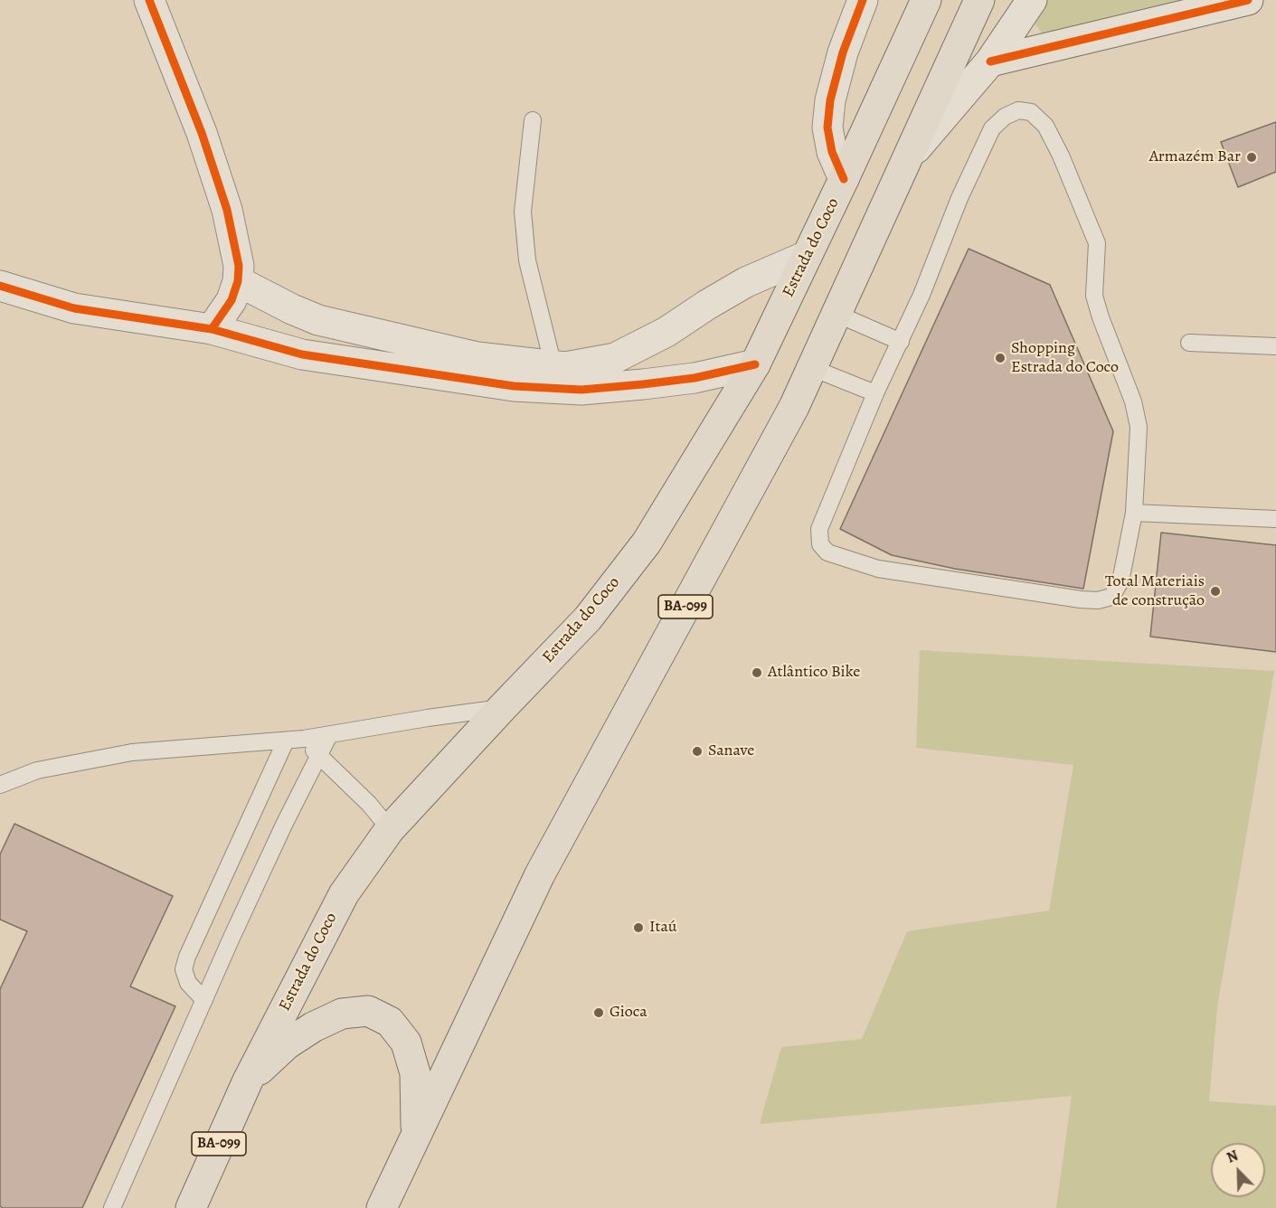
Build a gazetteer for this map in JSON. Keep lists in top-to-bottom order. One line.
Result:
{"streets":{"highway":["Estrada do Coco","BA-099"]},"places":["Armazém Bar","Shopping Estrada do Coco","Total Materiais de construção","Atlântico Bike","Sanave","Itaú","Gioca"],"north":"top left"}
